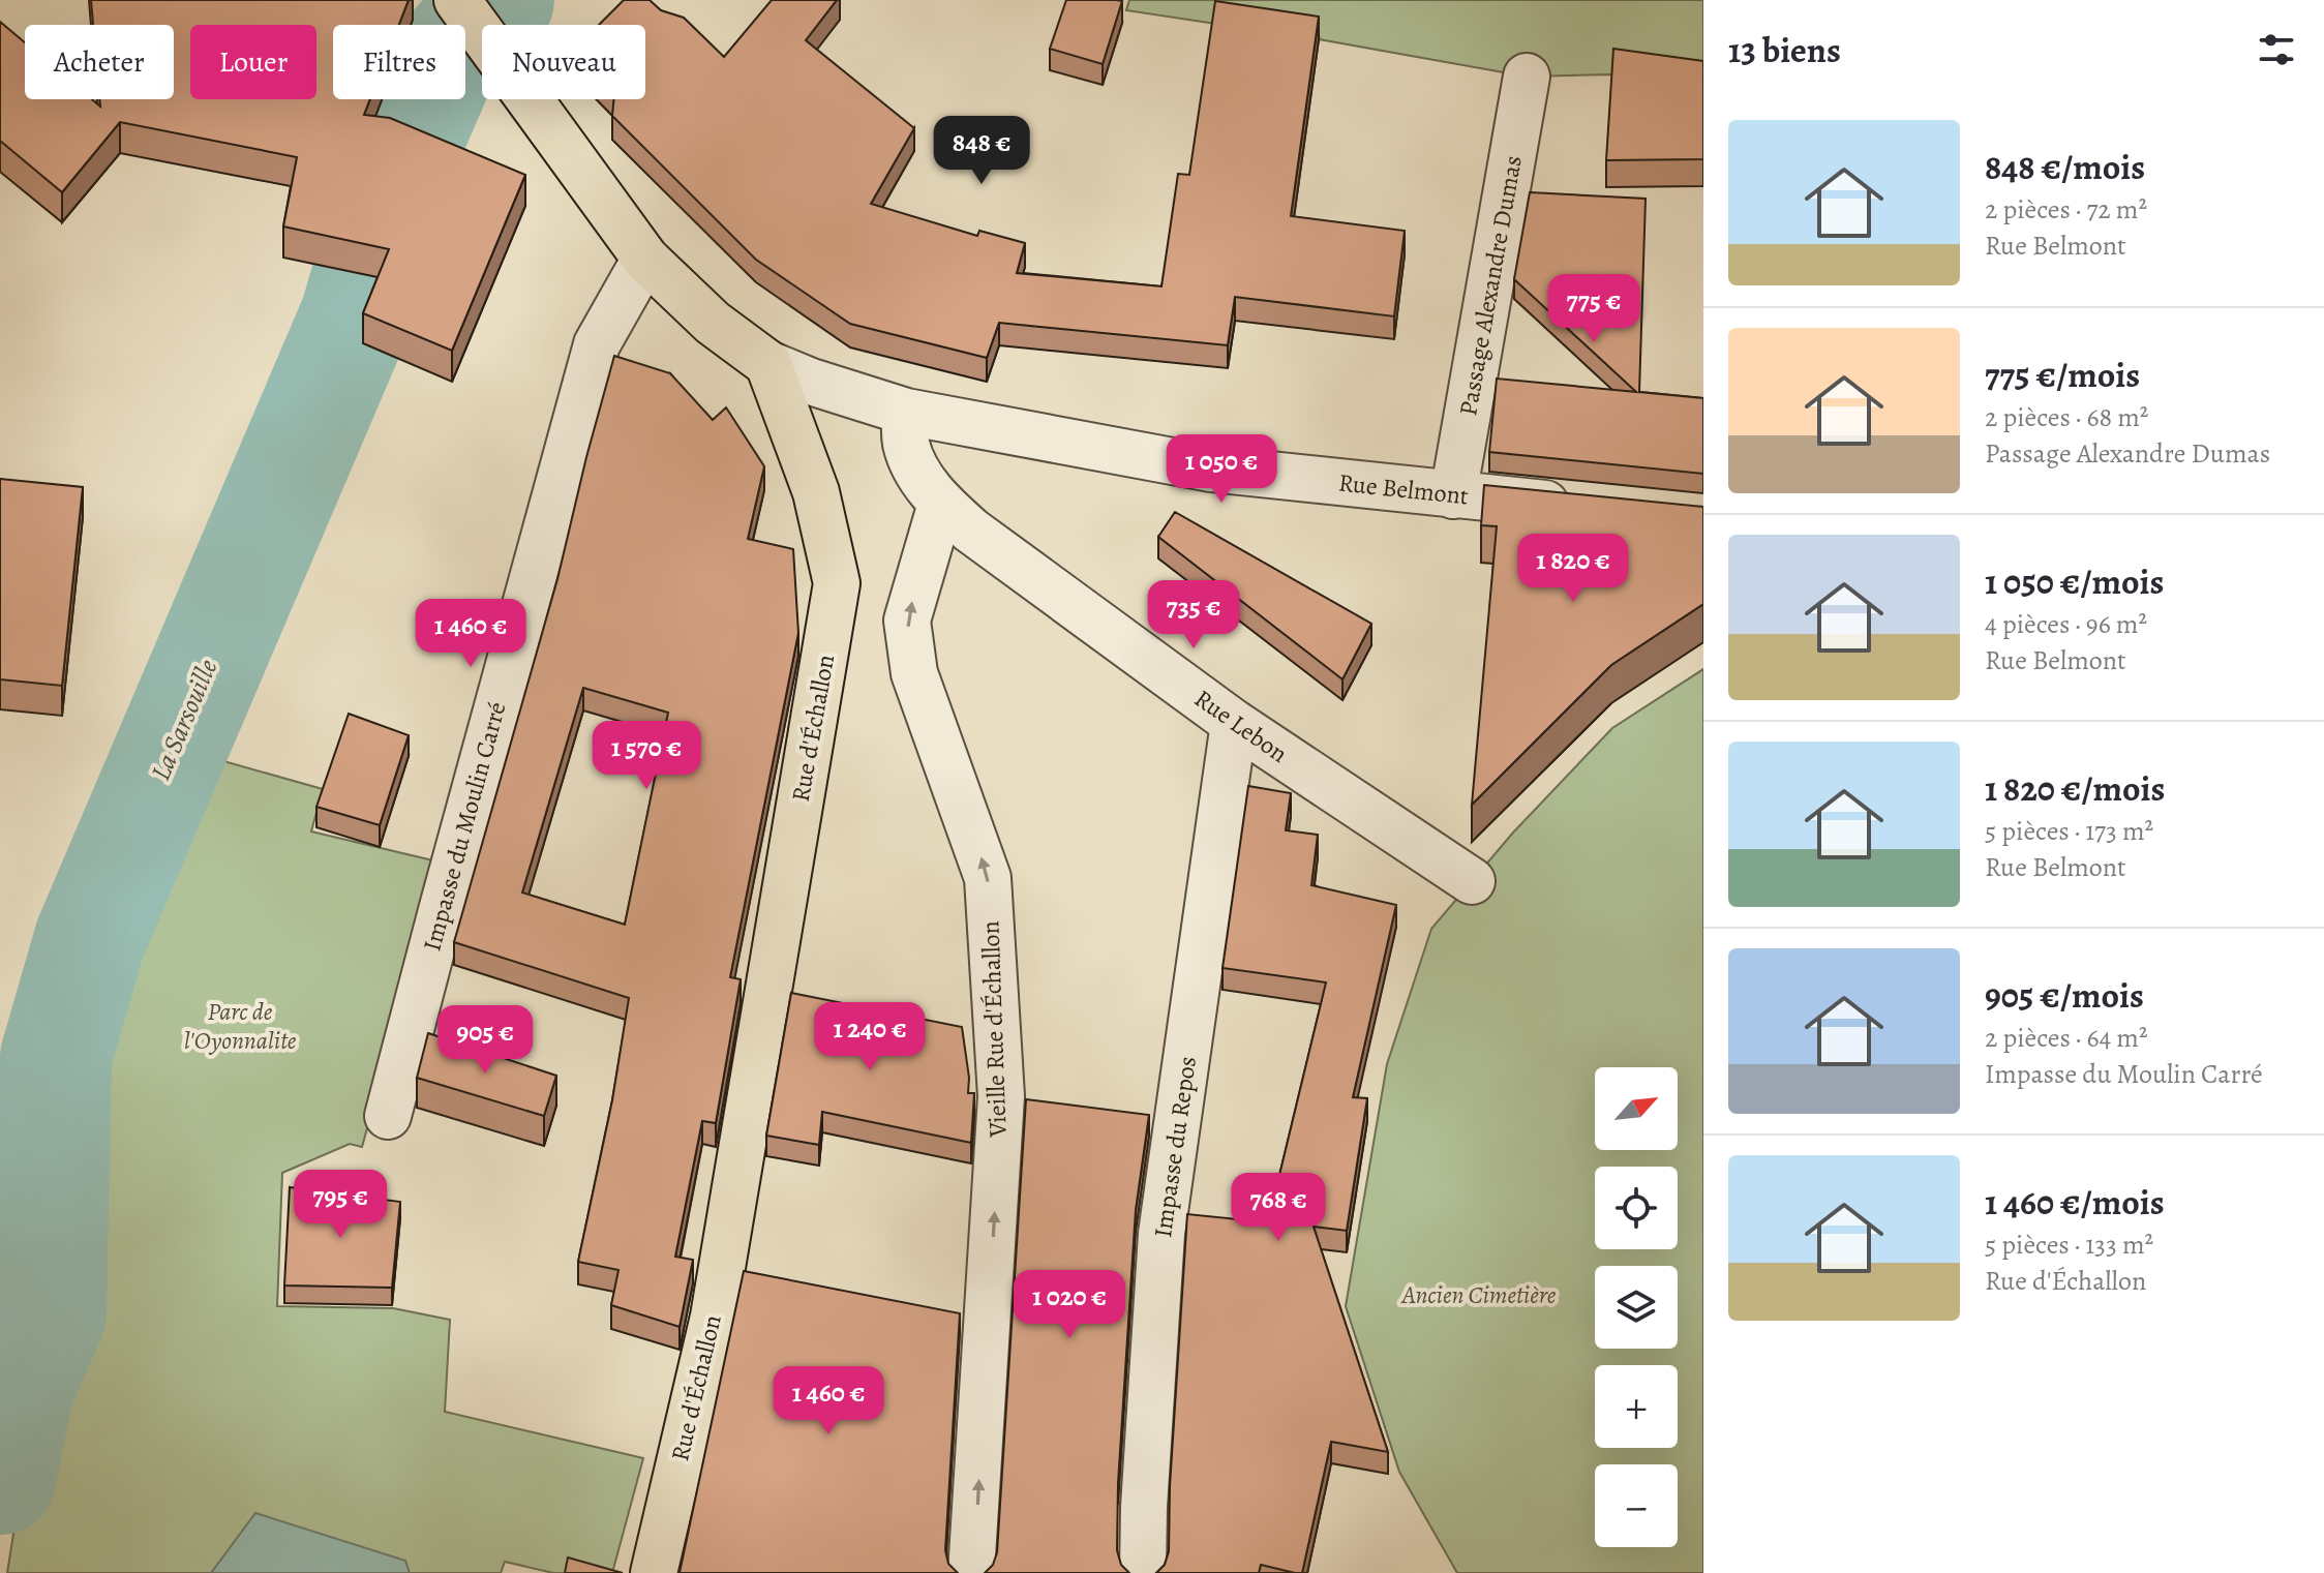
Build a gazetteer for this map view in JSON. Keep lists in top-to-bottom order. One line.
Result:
{"streets":{"main road":["Rue d'Échallon"],"street":["Passage Alexandre Dumas","Rue Belmont","Rue Lebon","Impasse du Moulin Carré","Vieille Rue d'Échallon","Impasse du Repos"]},"crossings":[["Passage Alexandre Dumas","Rue Belmont"],["Rue Belmont","Rue Lebon"],["Rue Belmont","Rue d'Échallon"],["Rue Lebon","Vieille Rue d'Échallon"],["Rue Lebon","Impasse du Repos"]],"one_way":["Vieille Rue d'Échallon"],"water":["La Sarsouille"],"parks":["Parc de l'Oyonnalite","Ancien Cimetière"],"north":"top right","page":{"heading":"13 biens","chip":["Acheter","Louer","Filtres","Nouveau"],"list":[{"name":"848 €/mois","note":"2 pièces · 72 m² · Rue Belmont"},{"name":"775 €/mois","note":"2 pièces · 68 m² · Passage Alexandre Dumas"},{"name":"1 050 €/mois","note":"4 pièces · 96 m² · Rue Belmont"},{"name":"1 820 €/mois","note":"5 pièces · 173 m² · Rue Belmont"},{"name":"905 €/mois","note":"2 pièces · 64 m² · Impasse du Moulin Carré"},{"name":"1 460 €/mois","note":"5 pièces · 133 m² · Rue d'Échallon"}],"price":["848 €","775 €","1 050 €","1 820 €","735 €","1 460 €","1 570 €","1 240 €","905 €","795 €","768 €","1 020 €","1 460 €"],"map_buttons":["+","−"]}}
